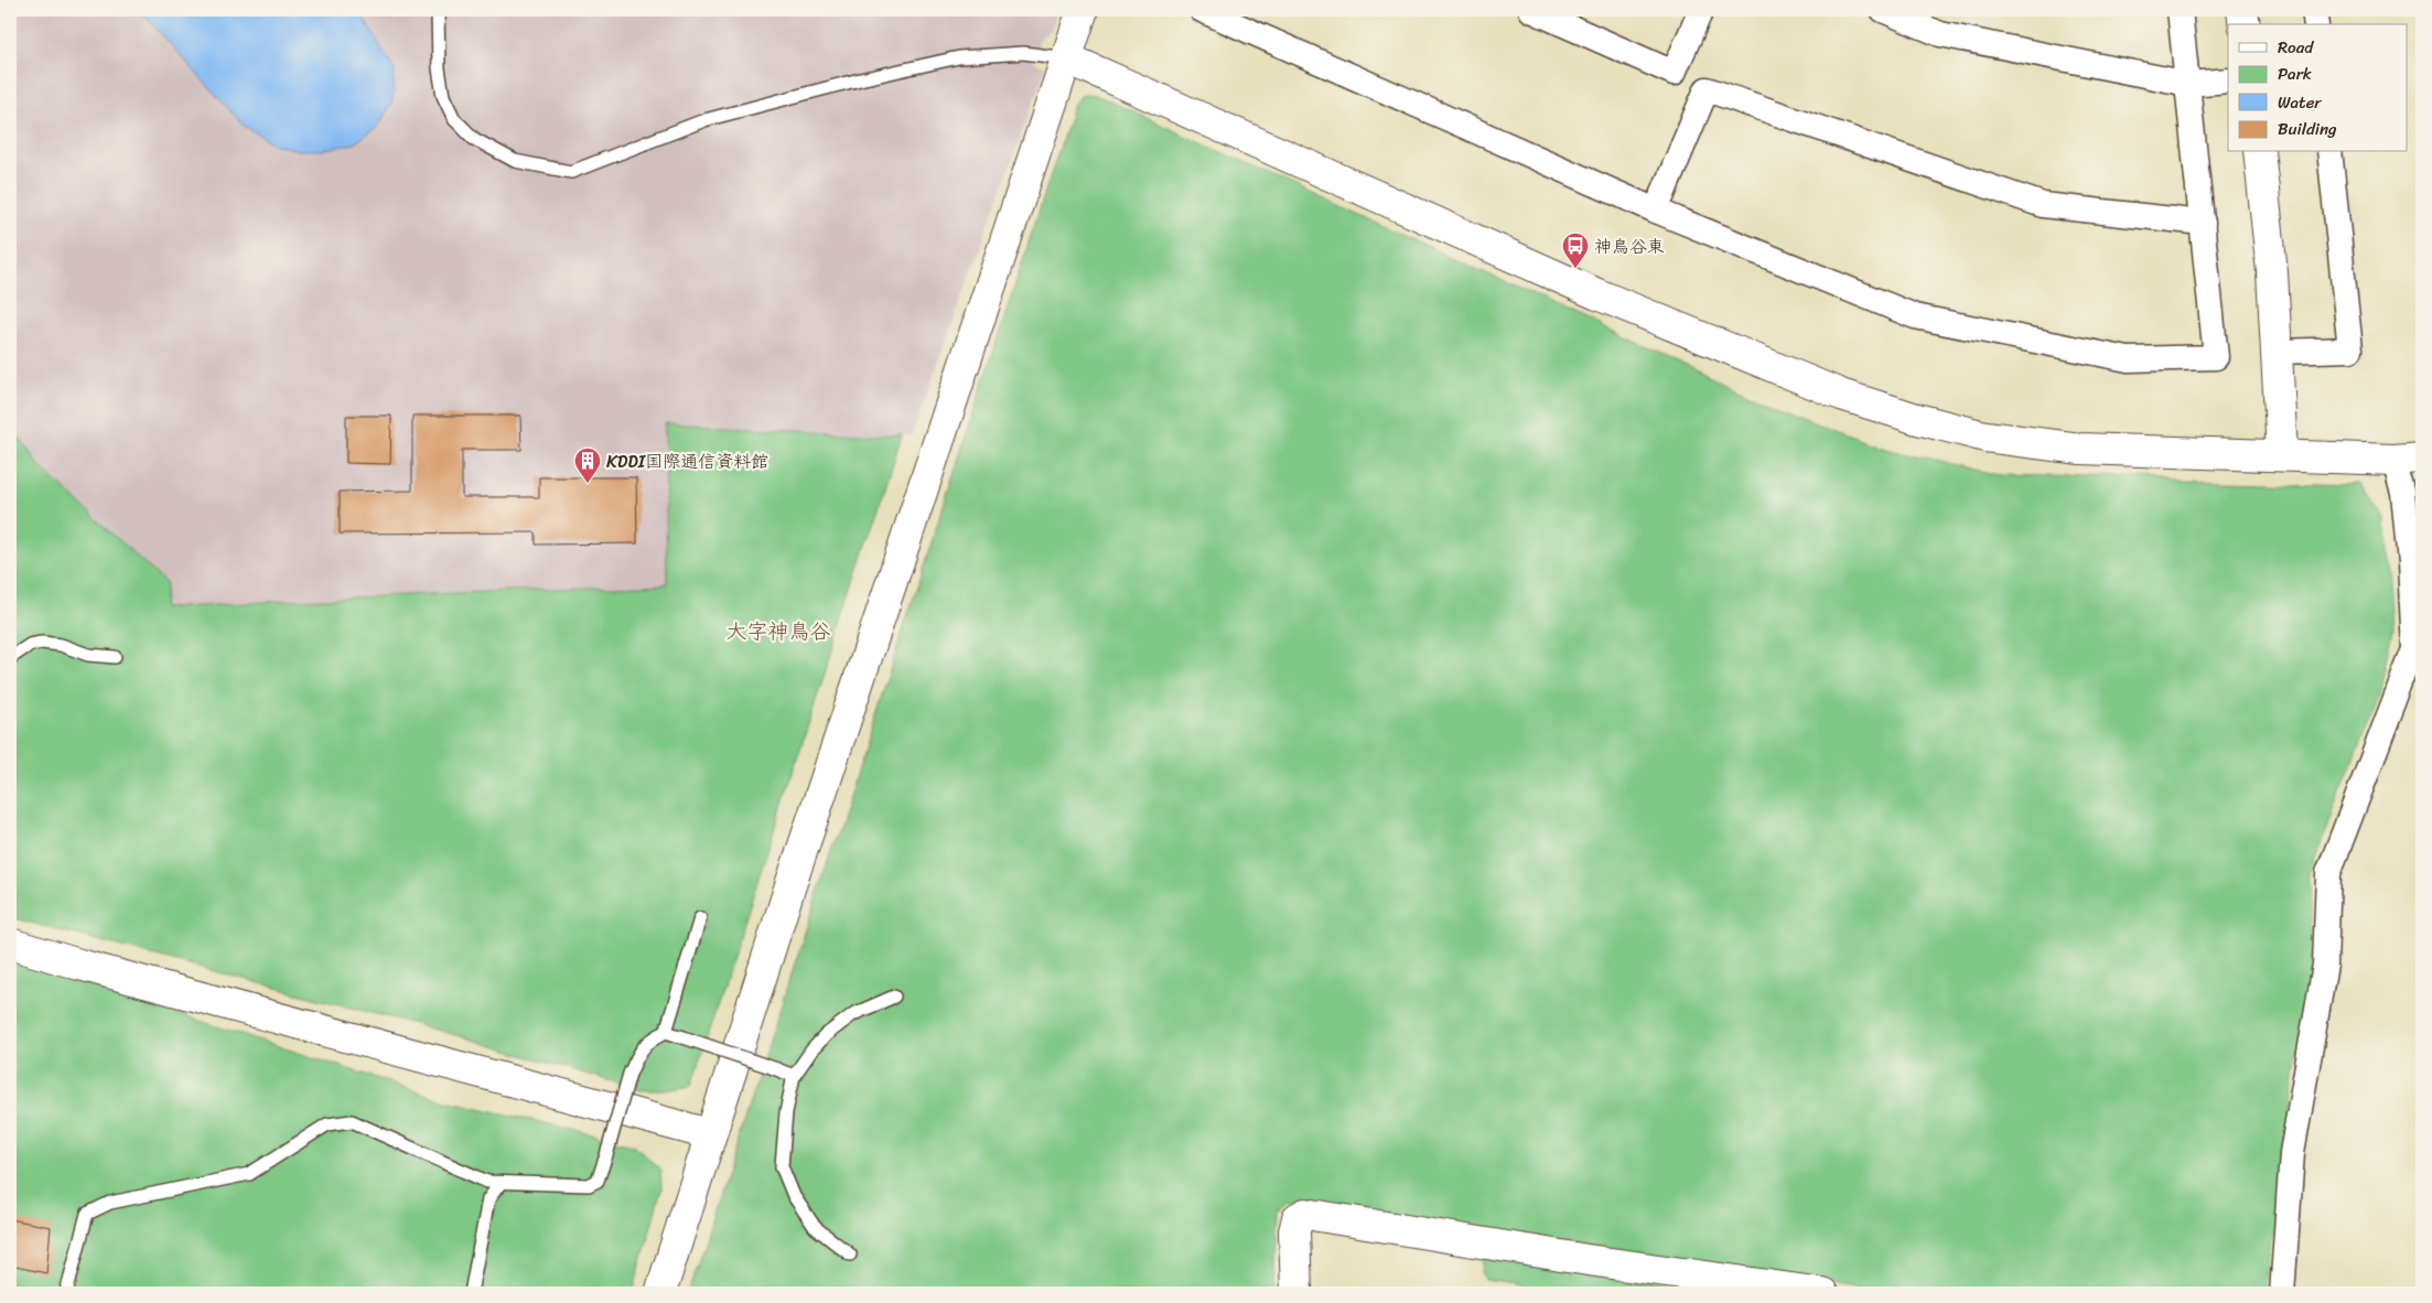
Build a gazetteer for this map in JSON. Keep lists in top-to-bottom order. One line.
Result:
{"districts":["大字神鳥谷"],"places":{"bus stop":["神鳥谷東"],"building":["KDDI国際通信資料館"]},"legend":["Road","Park","Water","Building"]}
